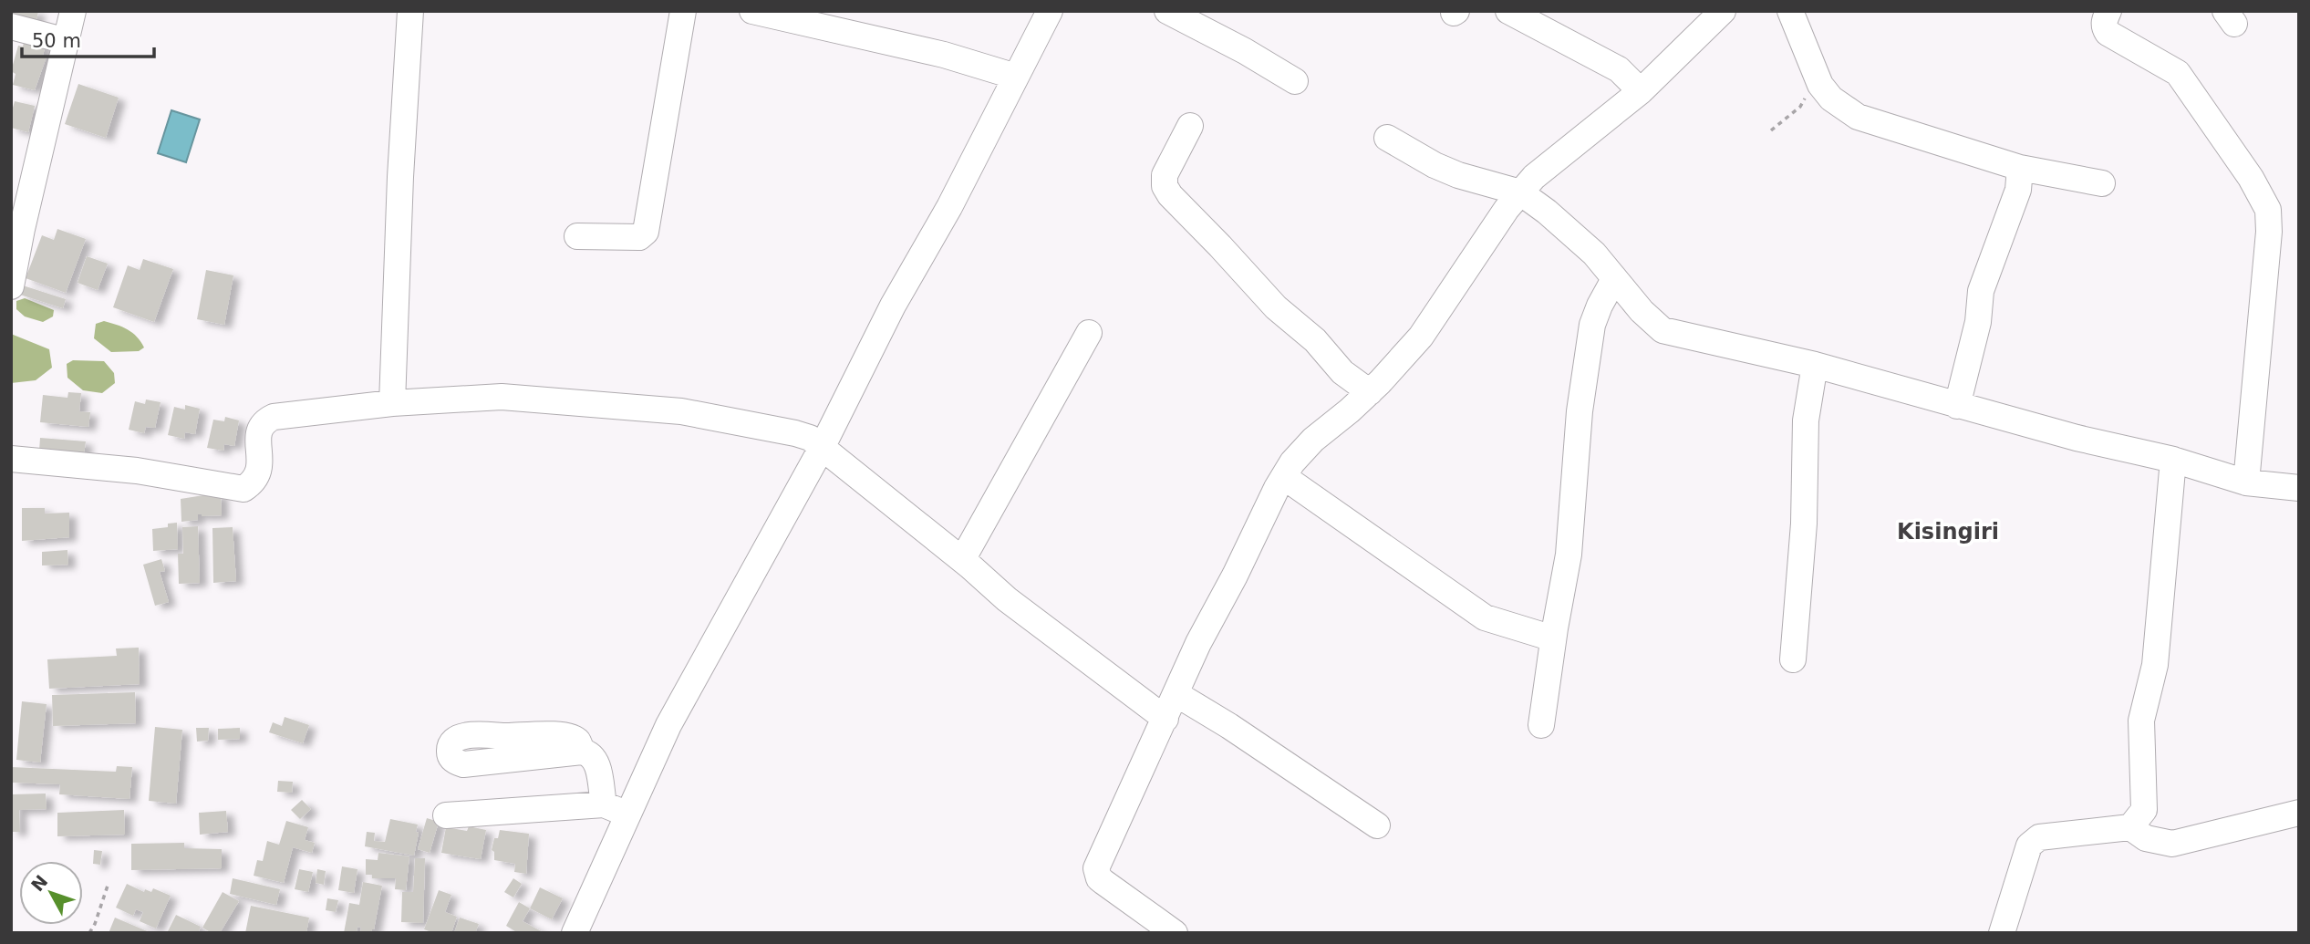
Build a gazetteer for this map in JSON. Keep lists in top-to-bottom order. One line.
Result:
{"districts":["Kisingiri"],"scale_bar":"50 m","north":"top left"}
